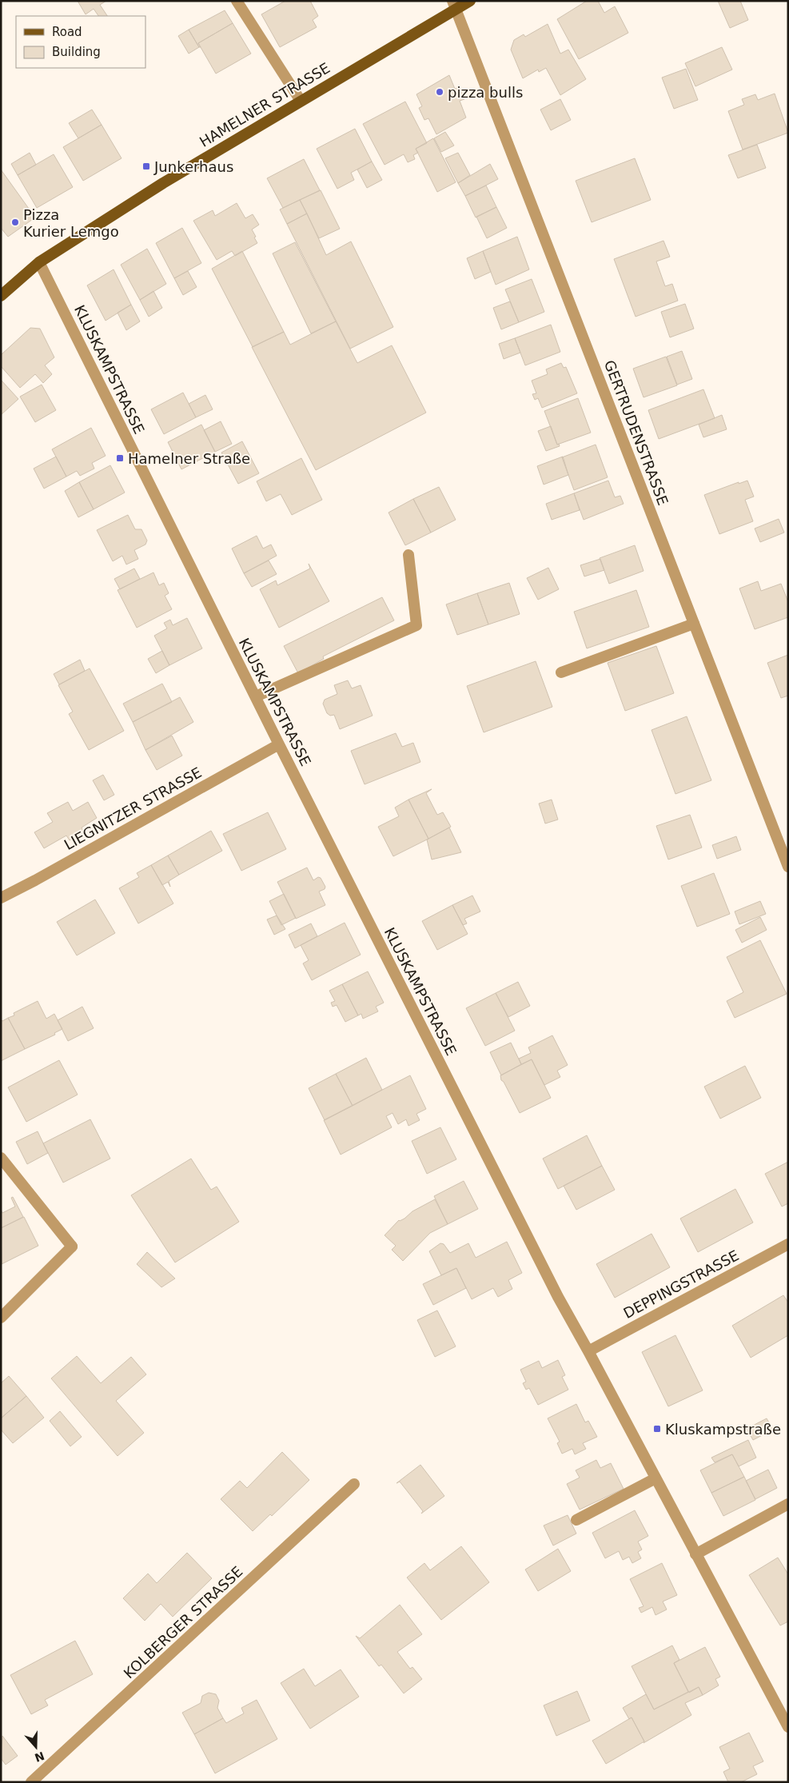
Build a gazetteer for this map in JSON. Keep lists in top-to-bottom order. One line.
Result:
{"streets":{"main road":["HAMELNER STRASSE"],"street":["KLUSKAMPSTRASSE","GERTRUDENSTRASSE","LIEGNITZER STRASSE","DEPPINGSTRASSE","KOLBERGER STRASSE"]},"crossings":[["HAMELNER STRASSE","KLUSKAMPSTRASSE"],["HAMELNER STRASSE","GERTRUDENSTRASSE"],["KLUSKAMPSTRASSE","LIEGNITZER STRASSE"],["KLUSKAMPSTRASSE","DEPPINGSTRASSE"]],"places":{"other":["pizza bulls","Pizza Kurier Lemgo"],"transit":["Junkerhaus","Hamelner Straße","Kluskampstraße"]},"legend":["Road","Building"],"north":"bottom"}
